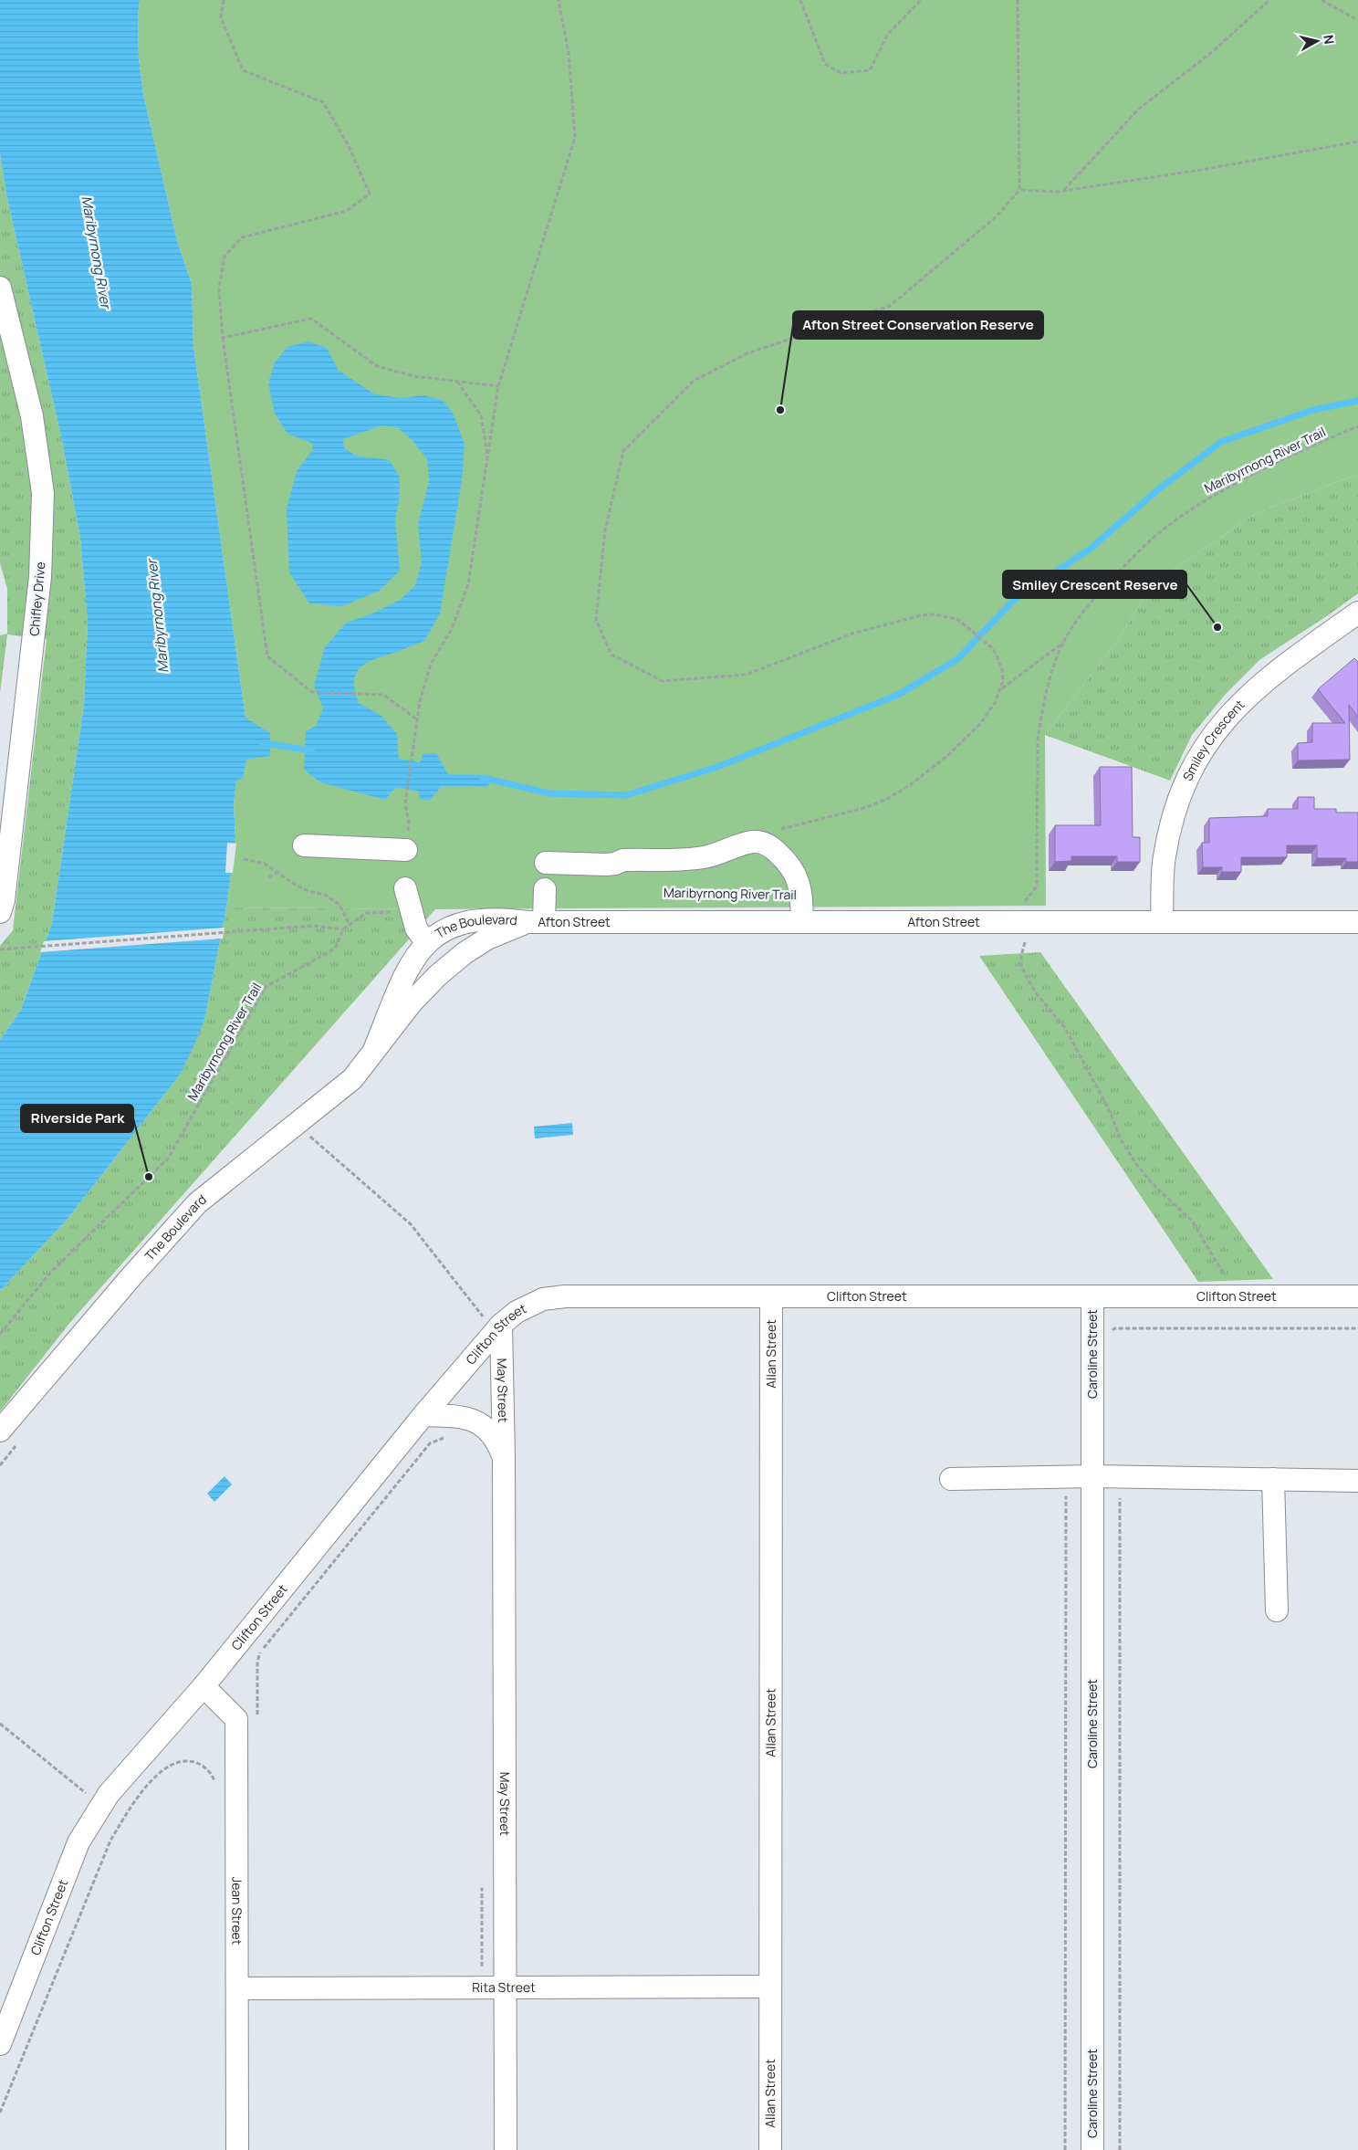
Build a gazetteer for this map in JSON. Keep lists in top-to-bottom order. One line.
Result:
{"streets":{"street":["Chifley Drive","Smiley Crescent","Afton Street","The Boulevard","Clifton Street","Allan Street","Caroline Street","May Street","Jean Street","Rita Street"],"path":["Maribyrnong River Trail"]},"crossings":[["Smiley Crescent","Afton Street"],["Afton Street","The Boulevard"],["Clifton Street","Allan Street"],["Clifton Street","Caroline Street"],["Clifton Street","May Street"],["Clifton Street","Jean Street"],["Allan Street","Rita Street"],["May Street","Rita Street"],["Jean Street","Rita Street"]],"water":["Maribyrnong River"],"places":["Afton Street Conservation Reserve","Smiley Crescent Reserve","Riverside Park"],"north":"right"}
